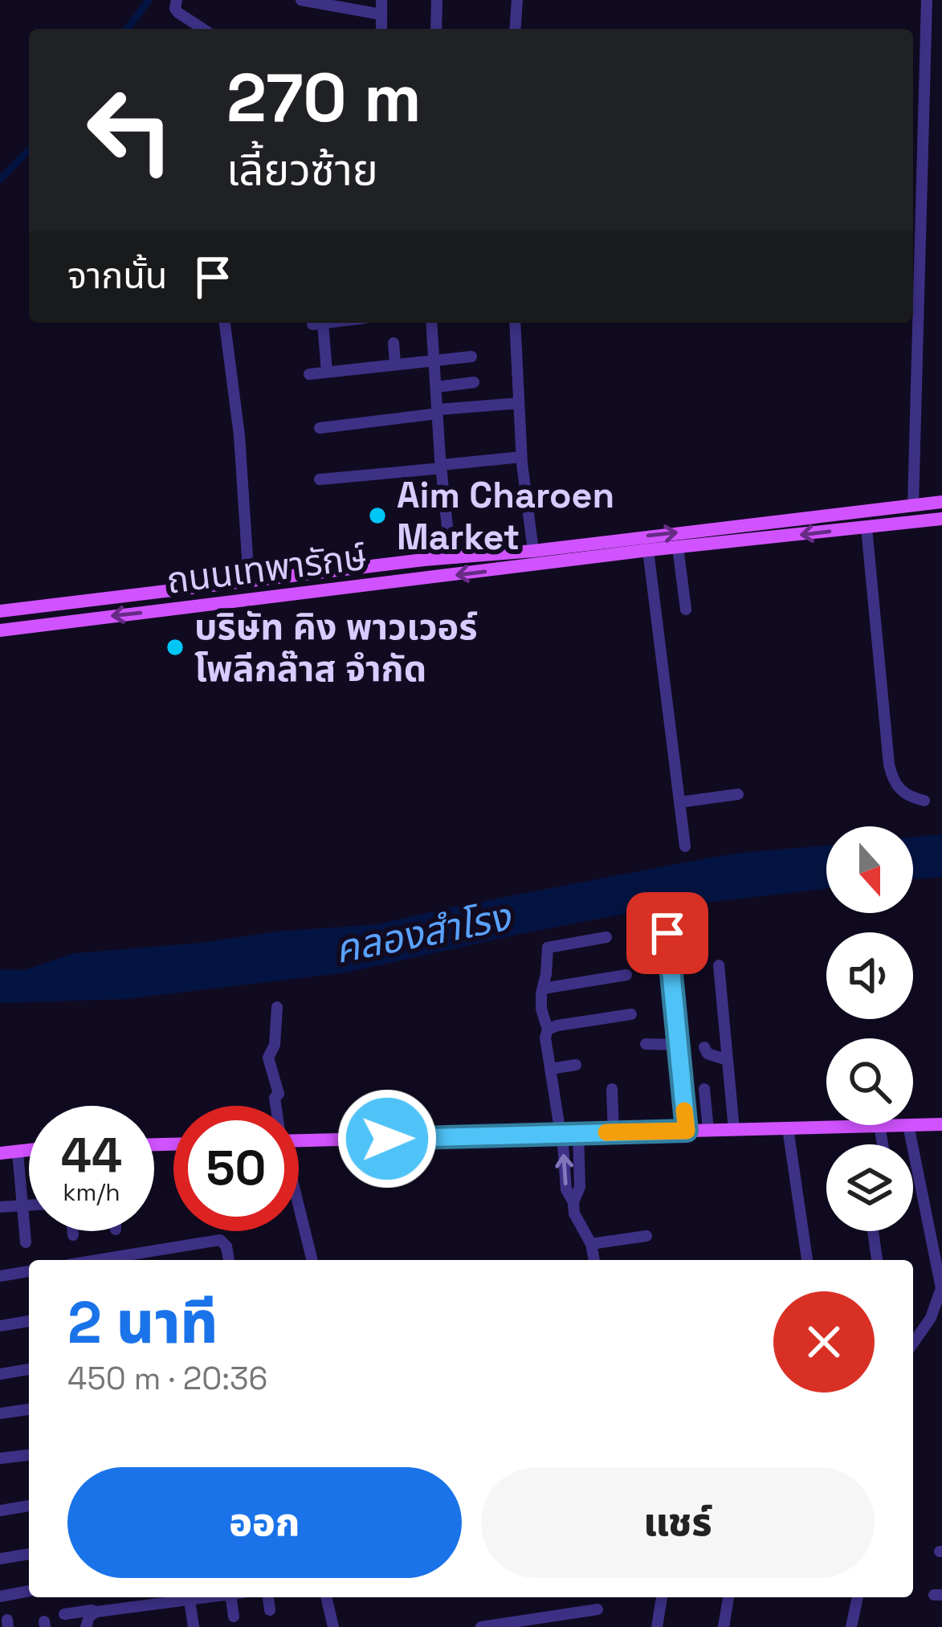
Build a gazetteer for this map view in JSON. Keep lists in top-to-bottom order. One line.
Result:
{"streets":{"main road":["ถนนเทพารักษ์"]},"water":["คลองสำโรง"],"places":["Aim Charoen Market","บริษัท คิง พาวเวอร์ โพลีกล๊าส จำกัด"],"north":"bottom","page":{"turn":["270 m","เลี้ยวซ้าย"],"then":"จากนั้น","speed":"44 km/h","limit":"50","heading":["2 นาที","450 m · 20:36"],"buttons":["ออก","แชร์"]}}
